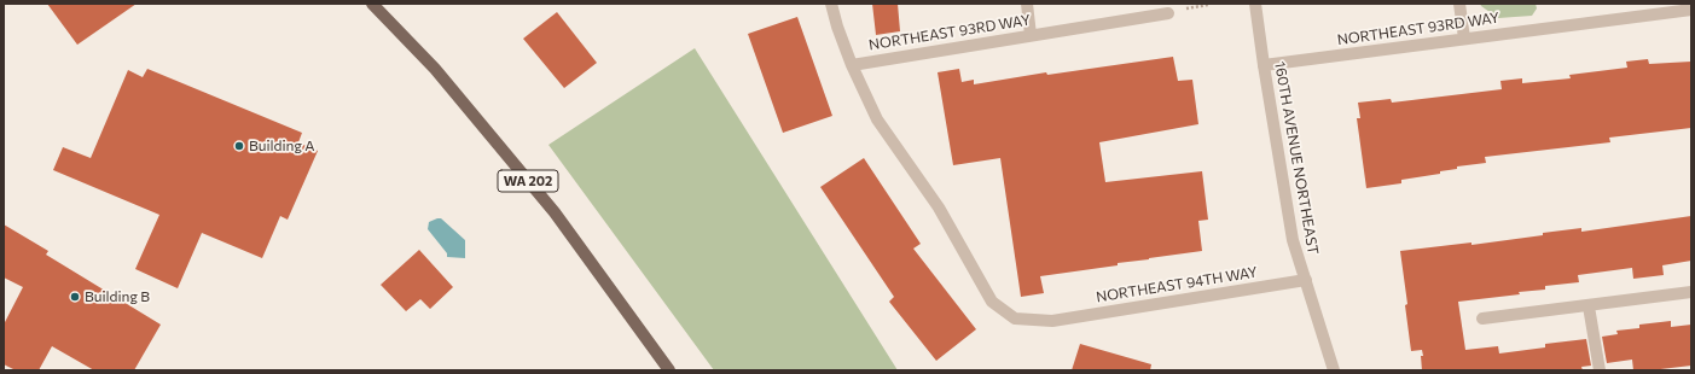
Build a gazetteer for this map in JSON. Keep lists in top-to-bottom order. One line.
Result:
{"streets":{"main road":["WA 202"],"street":["NORTHEAST 93RD WAY","160TH AVENUE NORTHEAST","NORTHEAST 94TH WAY"]},"crossings":[["NORTHEAST 93RD WAY","160TH AVENUE NORTHEAST"],["NORTHEAST 93RD WAY","NORTHEAST 94TH WAY"],["160TH AVENUE NORTHEAST","NORTHEAST 94TH WAY"]],"places":["Building A","Building B"]}
